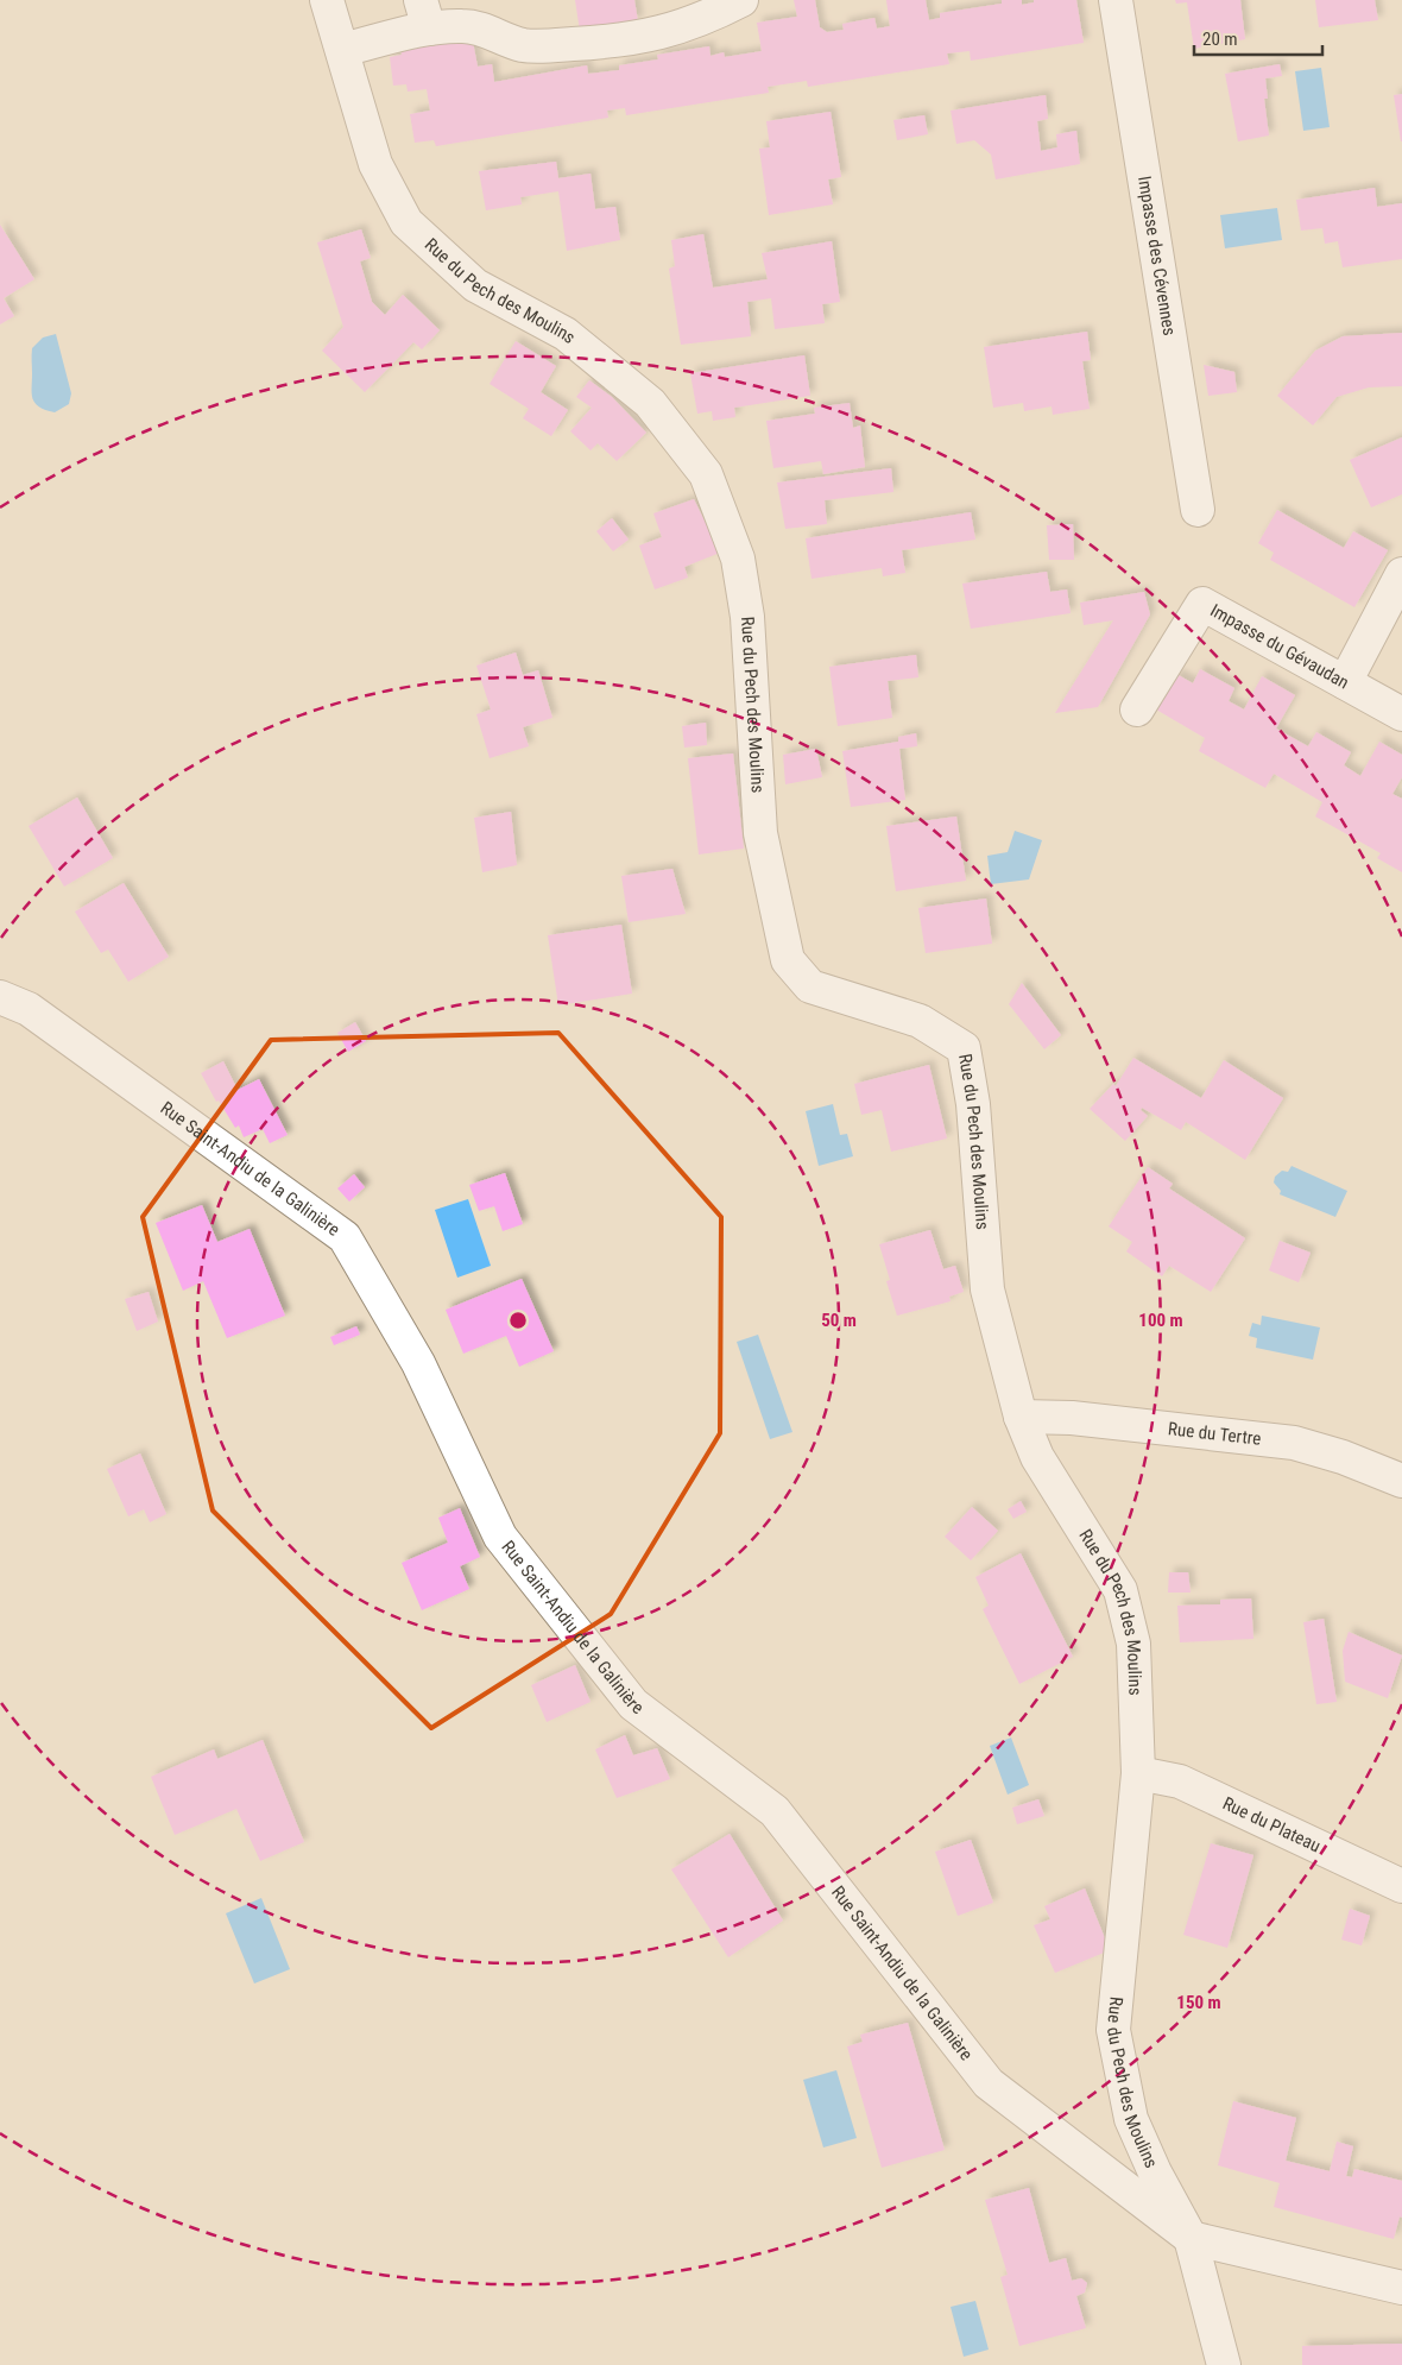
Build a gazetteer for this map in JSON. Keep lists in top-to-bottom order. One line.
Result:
{"streets":{"street":["Impasse des Cévennes","Rue du Pech des Moulins","Impasse du Gévaudan","Rue Saint-Andiu de la Galinière","Rue du Tertre","Rue du Plateau"]},"crossings":[["Rue du Pech des Moulins","Rue Saint-Andiu de la Galinière"],["Rue du Pech des Moulins","Rue du Tertre"],["Rue du Pech des Moulins","Rue du Plateau"]],"scale_bar":"20 m","rings":["50 m","100 m","150 m"]}
